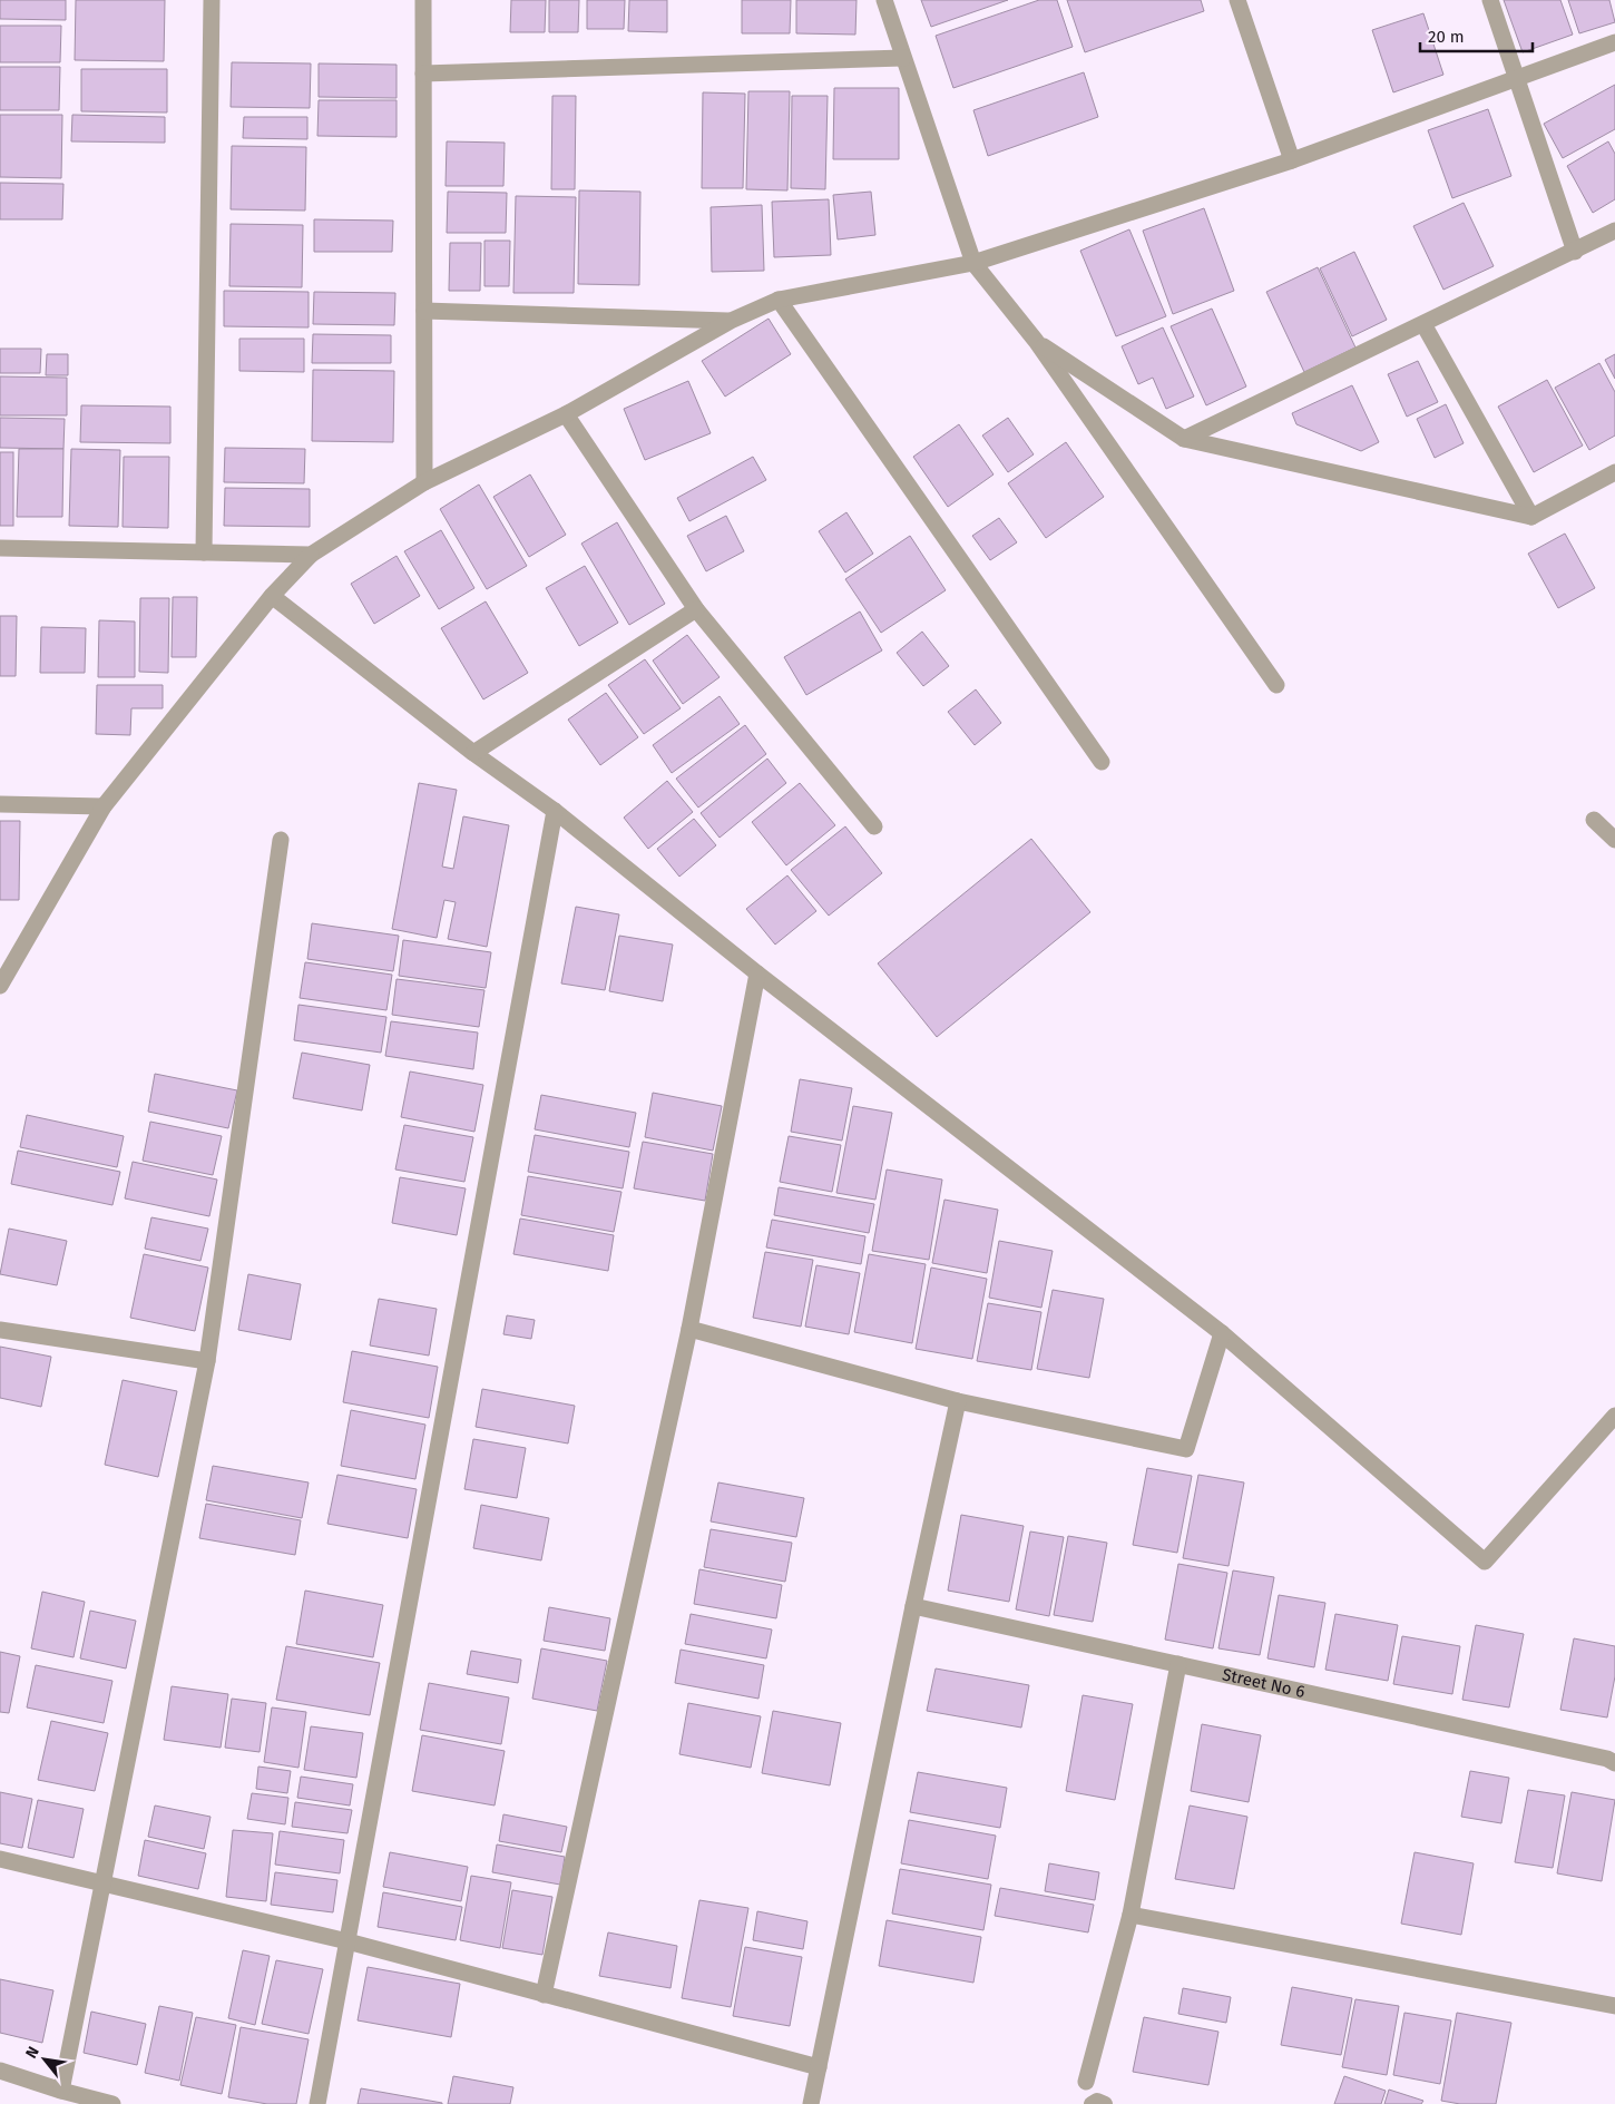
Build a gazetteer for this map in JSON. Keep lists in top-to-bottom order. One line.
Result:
{"streets":{"street":["Street No 6"]},"scale_bar":"20 m","north":"top left"}
